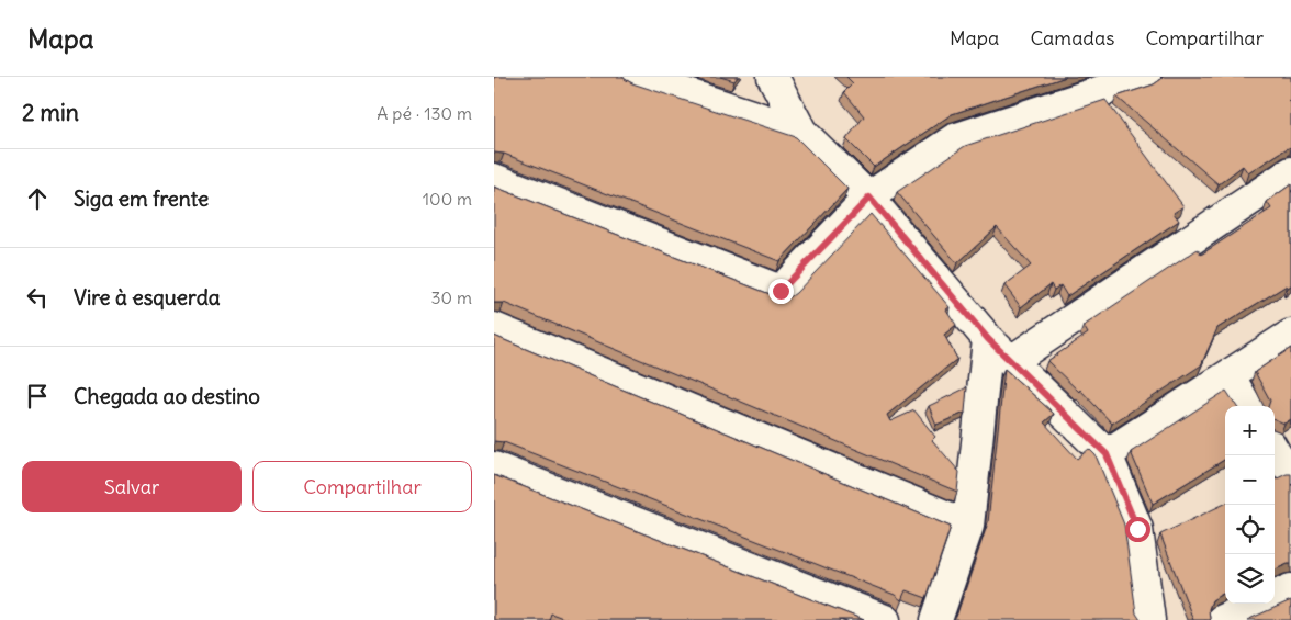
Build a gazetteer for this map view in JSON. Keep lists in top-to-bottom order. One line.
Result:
{"page":{"header":"Mapa","nav":["Mapa","Camadas","Compartilhar"],"heading":["2 min","A pé · 130 m"],"list":[["Siga em frente","100 m"],["Vire à esquerda","30 m"],"Chegada ao destino"],"map_buttons":["+","−"],"buttons":["Salvar","Compartilhar"]}}
